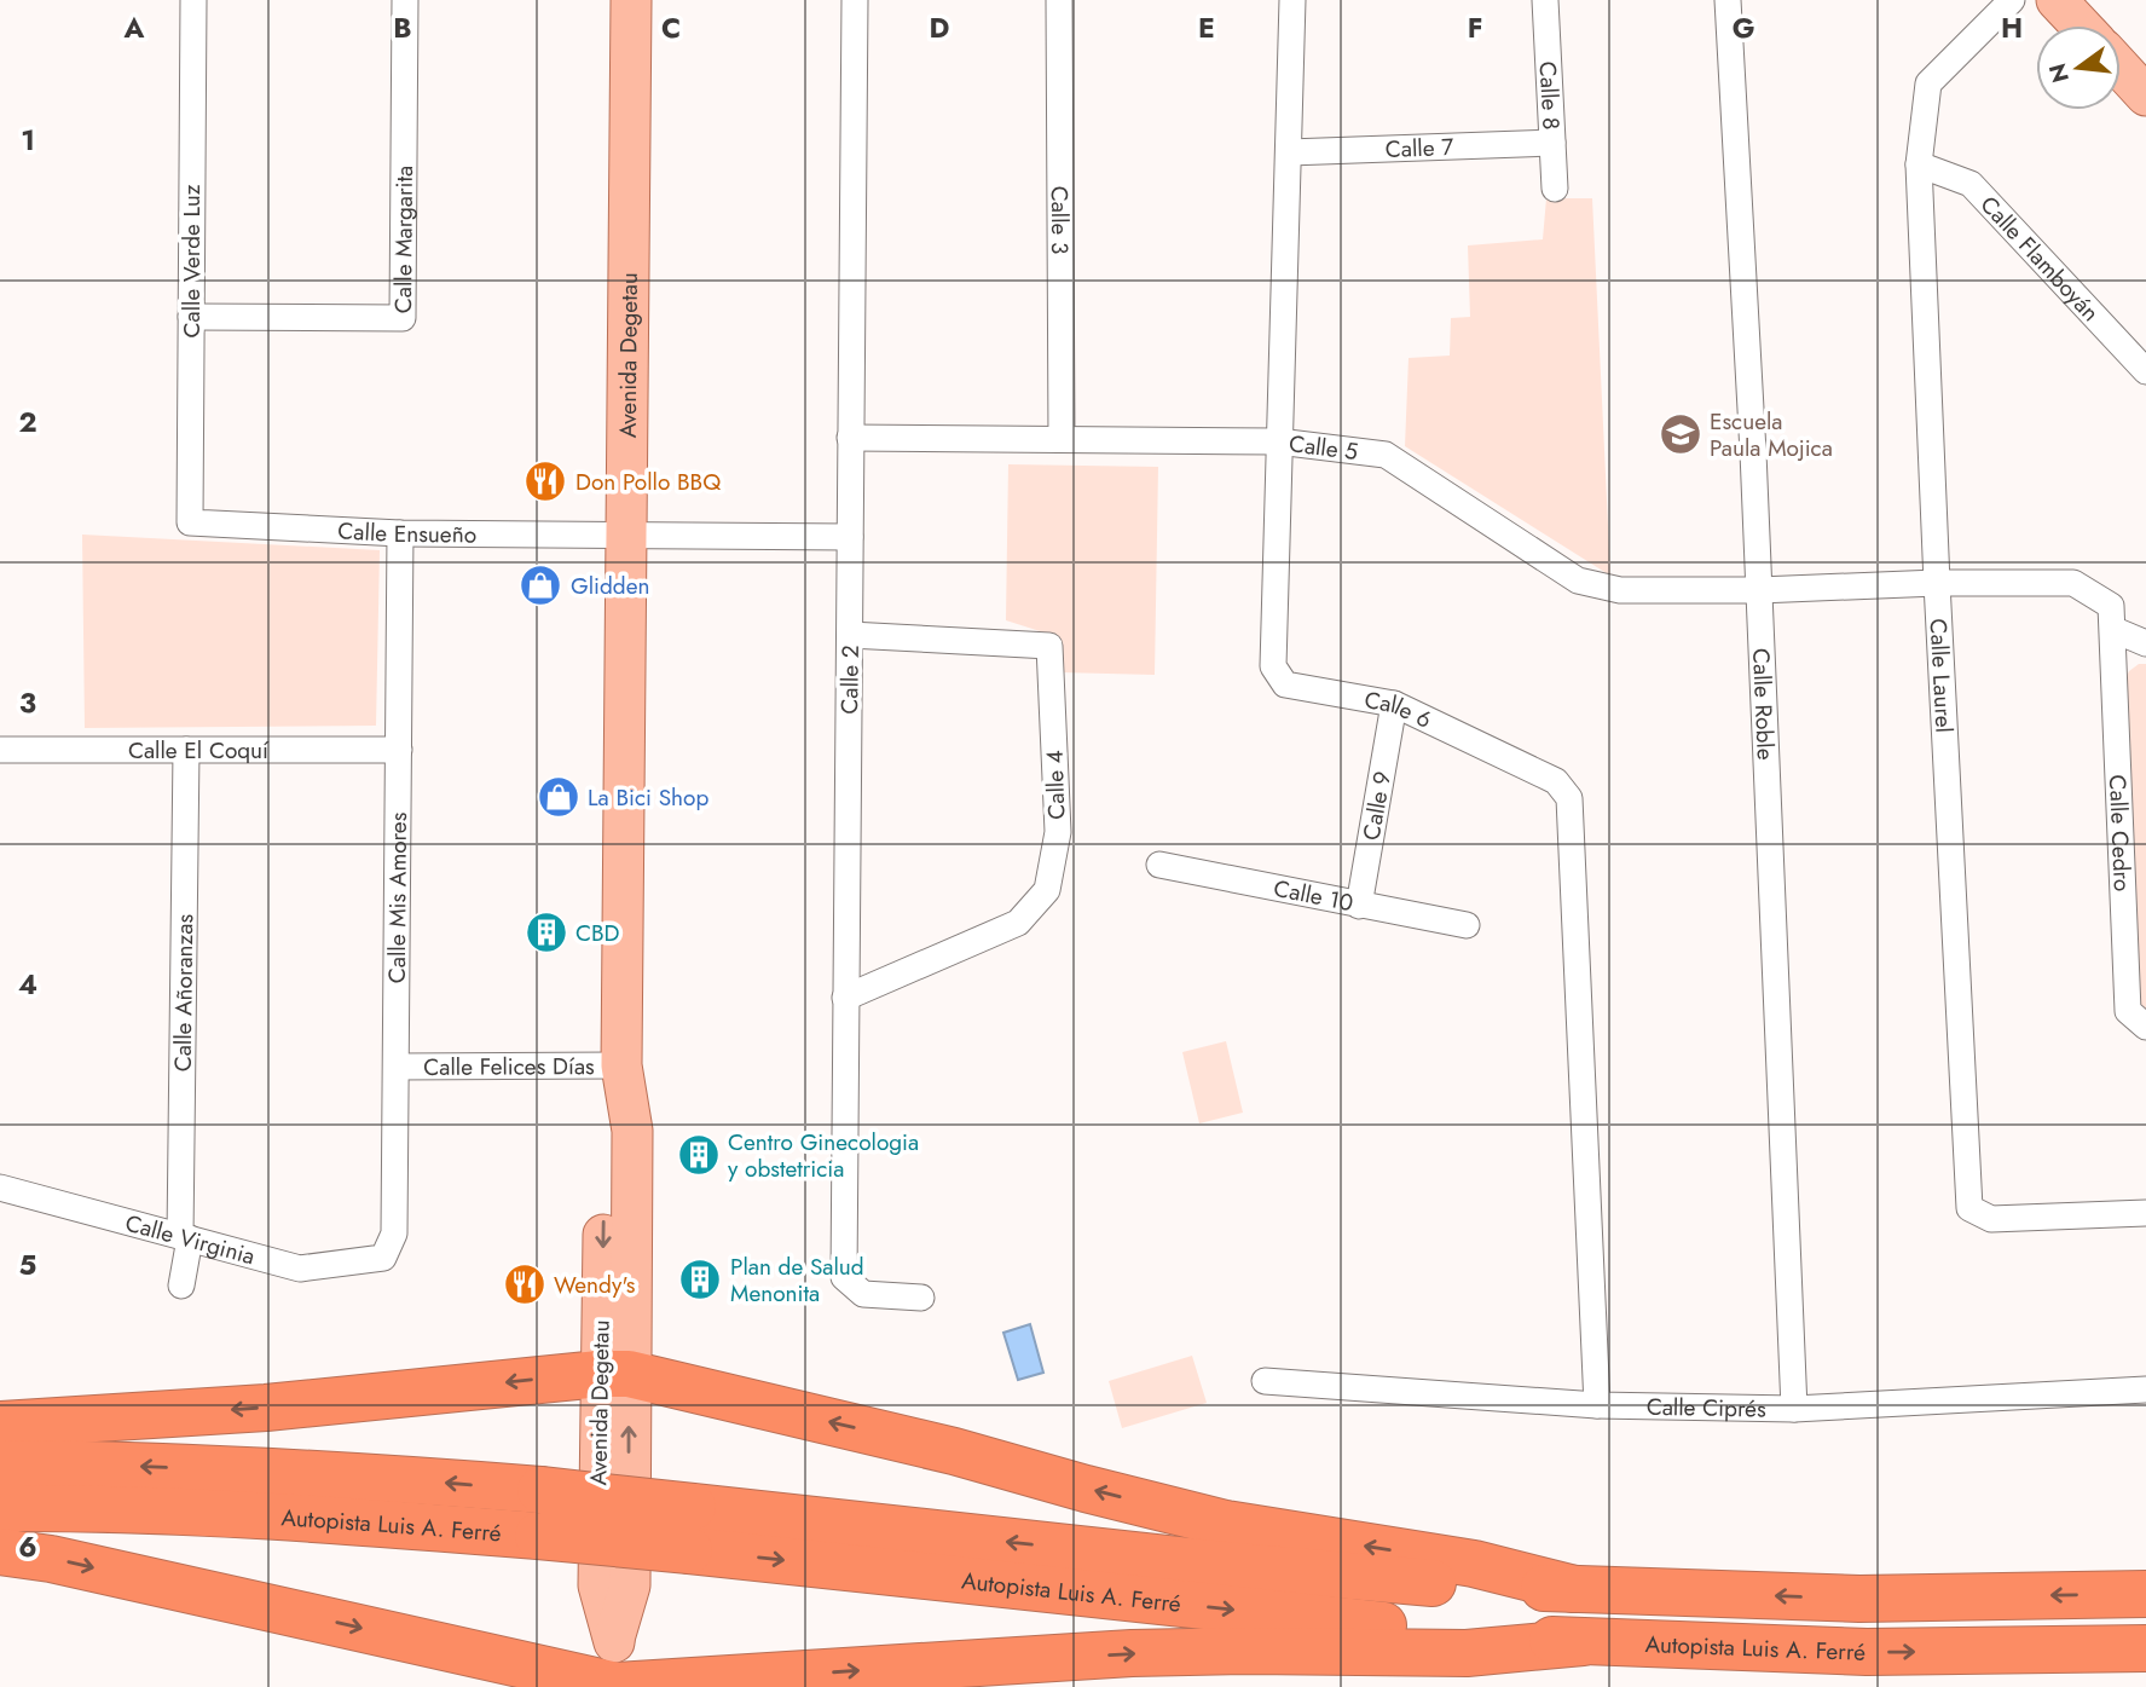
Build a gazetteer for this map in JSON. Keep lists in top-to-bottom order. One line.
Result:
{"streets":{"highway":["Autopista Luis A. Ferré"],"main road":["Avenida Degetau"],"street":["Calle 8","Calle 7","Calle 3","Calle Margarita","Calle Flamboyán","Calle Verde Luz","Calle 5","Calle Ensueño","Calle Laurel","Calle 2","Calle Roble","Calle 6","Calle El Coquí","Calle 4","Calle 9","Calle Cedro","Calle 10","Calle Mis Amores","Calle Añoranzas","Calle Felices Días","Calle Virginia","Calle Ciprés"]},"crossings":[["Calle 8","Calle 7"],["Calle 7","Calle 6"],["Calle 3","Calle 5"],["Calle Margarita","Calle Verde Luz"],["Calle Flamboyán","Calle Laurel"],["Calle Verde Luz","Calle Ensueño"],["Avenida Degetau","Calle Ensueño"],["Avenida Degetau","Calle Felices Días"],["Calle 5","Calle 2"],["Calle 5","Calle Roble"],["Calle 5","Calle 6"],["Calle 5","Calle Cedro"],["Calle Ensueño","Calle 2"],["Calle Ensueño","Calle Mis Amores"],["Calle Laurel","Calle Cedro"],["Calle 2","Calle 4"],["Calle Roble","Calle Cedro"],["Calle Roble","Calle Ciprés"],["Calle 6","Calle 9"],["Calle 6","Calle Ciprés"],["Calle El Coquí","Calle Mis Amores"],["Calle El Coquí","Calle Añoranzas"],["Calle 9","Calle 10"],["Calle Mis Amores","Calle Felices Días"],["Calle Mis Amores","Calle Virginia"],["Calle Añoranzas","Calle Virginia"]],"places":{"school or university":["Escuela Paula Mojica"],"restaurant":["Don Pollo BBQ","Wendy's"],"shop":["Glidden","La Bici Shop"],"building":["CBD","Centro Ginecologia y obstetricia","Plan de Salud Menonita"]},"north":"left","grid":{"columns":["A","B","C","D","E","F","G","H"],"rows":["1","2","3","4","5","6"]}}
